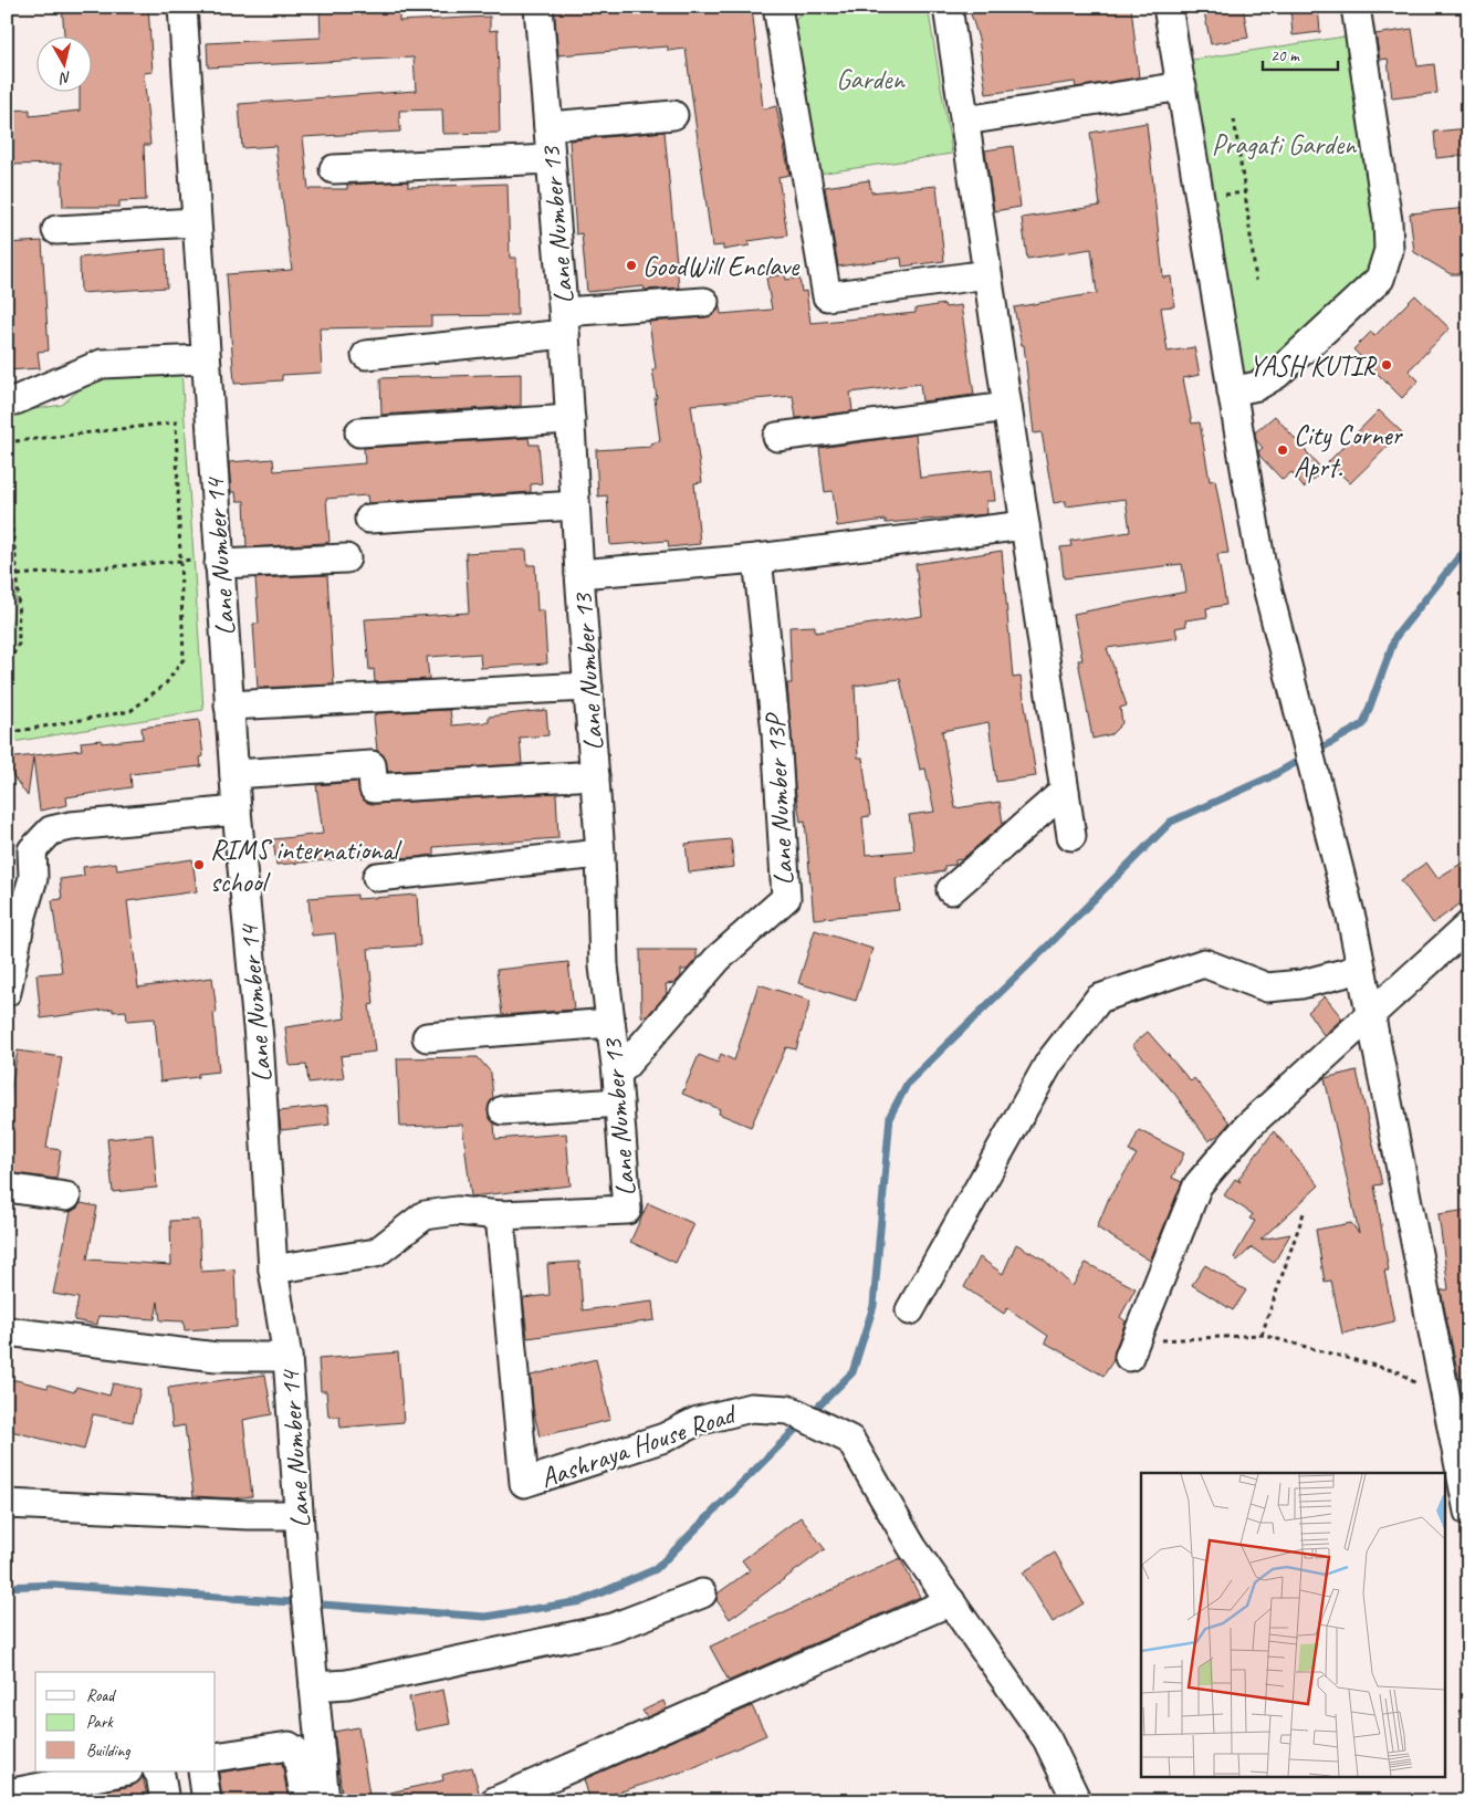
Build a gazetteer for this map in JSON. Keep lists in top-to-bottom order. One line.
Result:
{"streets":{"street":["Lane Number 13","Lane Number 14","Lane Number 13P","Aashraya House Road"]},"crossings":[["Lane Number 13","Lane Number 13P"],["Lane Number 13","Aashraya House Road"]],"parks":["Garden","Pragati Garden"],"places":["GoodWill Enclave","YASH KUTIR","City Corner Aprt.","RIMS international school"],"legend":["Road","Park","Building"],"scale_bar":"20 m","north":"bottom"}
